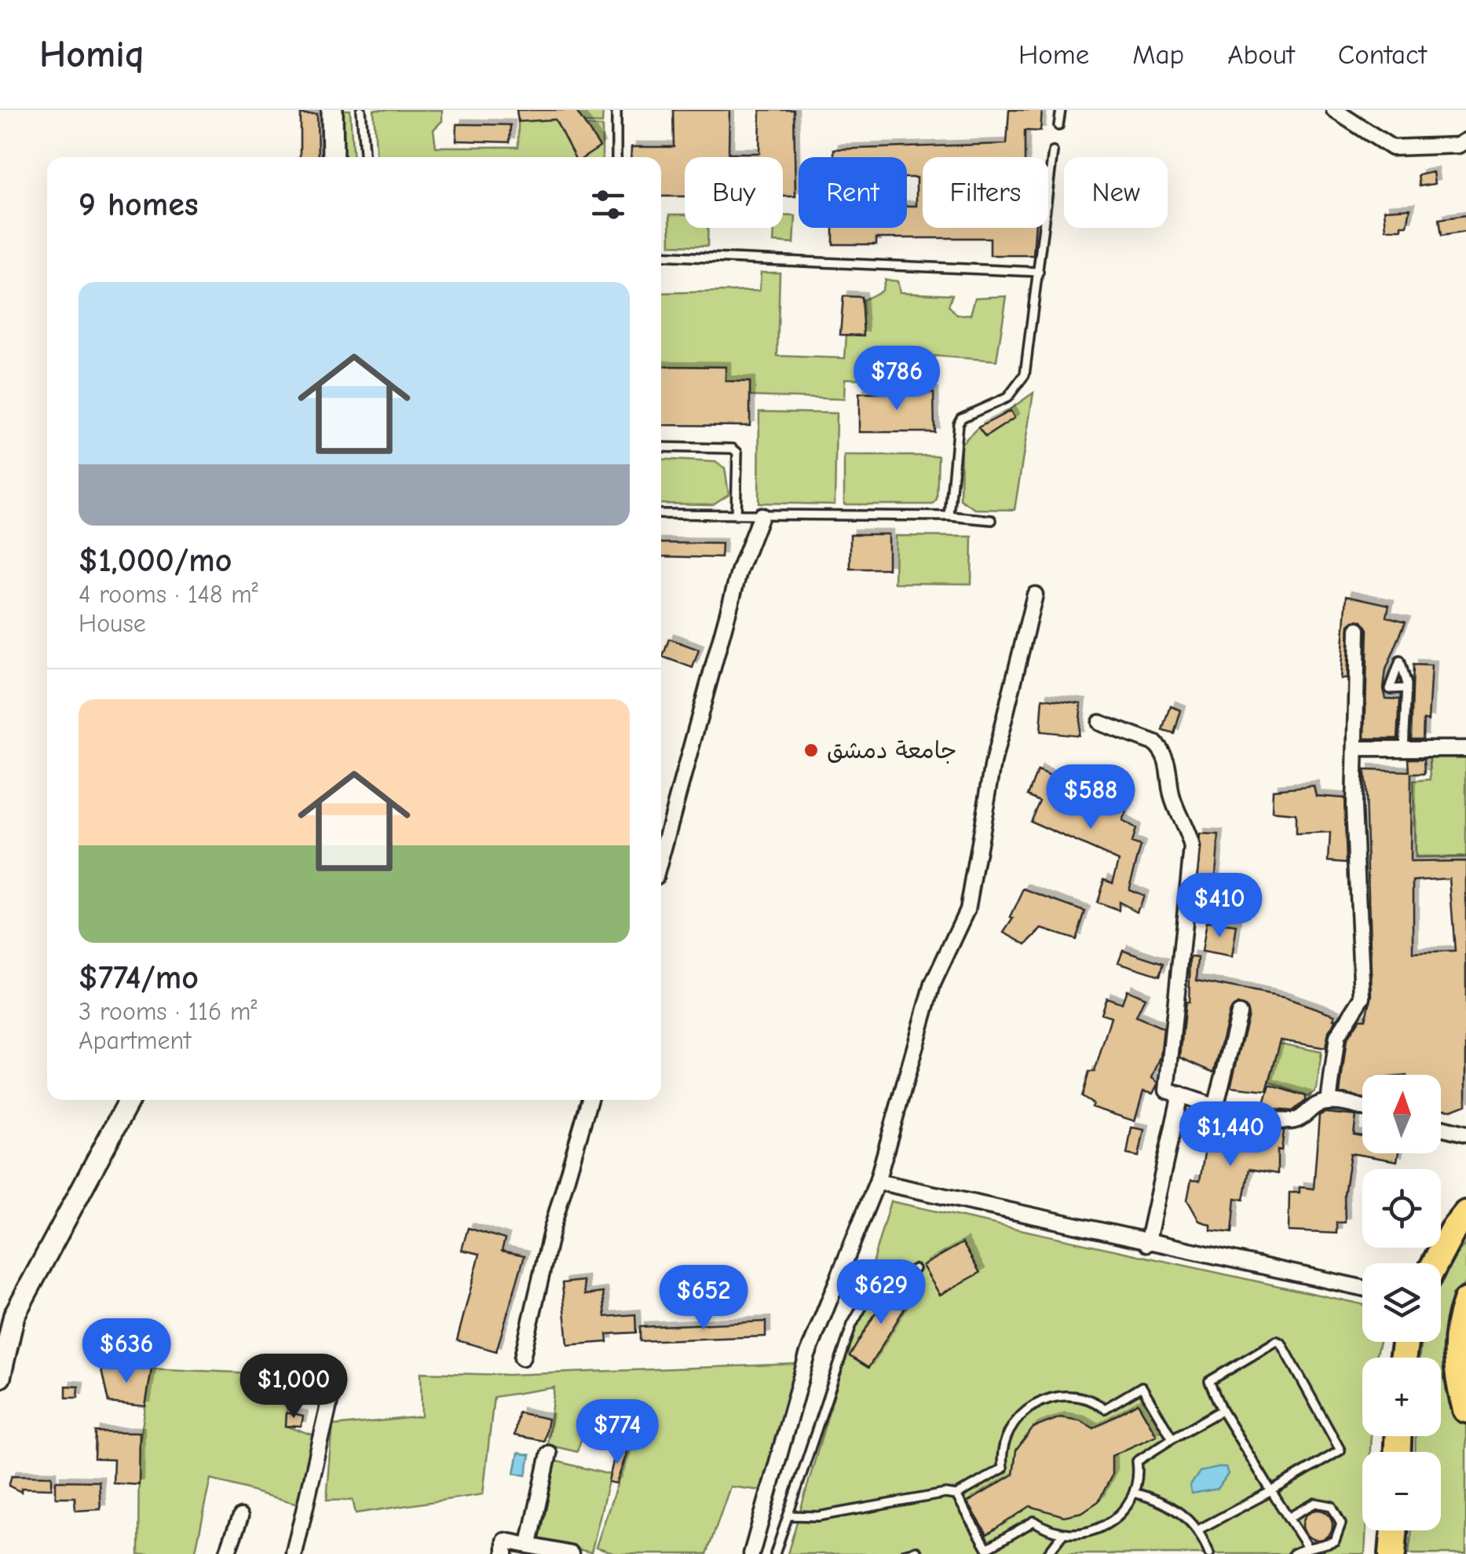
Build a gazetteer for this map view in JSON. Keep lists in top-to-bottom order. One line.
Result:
{"places":["جامعة دمشق"],"north":"top","page":{"header":"Homiq","nav":["Home","Map","About","Contact"],"chip":["Buy","Rent","Filters","New"],"heading":"9 homes","list":[{"name":"$1,000/mo","note":"4 rooms · 148 m² · House"},{"name":"$774/mo","note":"3 rooms · 116 m² · Apartment"}],"price":["$786","$588","$410","$1,440","$629","$652","$636","$1,000","$774"],"map_buttons":["+","−"]}}
